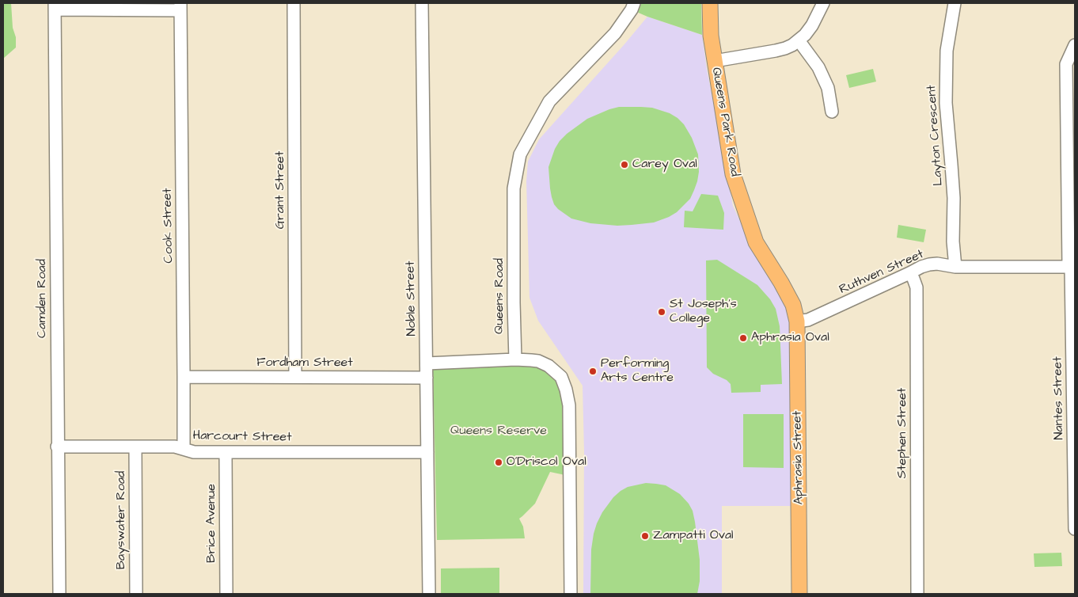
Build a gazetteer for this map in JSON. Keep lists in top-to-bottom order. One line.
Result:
{"streets":{"main road":["Queens Park Road","Aphrasia Street"],"street":["Layton Crescent","Grant Street","Cook Street","Ruthven Street","Queens Road","Camden Road","Noble Street","Fordham Street","Nantes Street","Stephen Street","Harcourt Street","Bayswater Road","Brice Avenue"]},"crossings":[["Queens Park Road","Ruthven Street"],["Queens Park Road","Aphrasia Street"],["Layton Crescent","Ruthven Street"],["Grant Street","Fordham Street"],["Cook Street","Fordham Street"],["Cook Street","Harcourt Street"],["Ruthven Street","Nantes Street"],["Ruthven Street","Stephen Street"],["Ruthven Street","Aphrasia Street"],["Camden Road","Harcourt Street"],["Noble Street","Fordham Street"],["Noble Street","Harcourt Street"],["Harcourt Street","Bayswater Road"],["Harcourt Street","Brice Avenue"]],"parks":["Queens Reserve"],"places":["Carey Oval","St Joseph's College","Aphrasia Oval","Performing Arts Centre","O'Driscol Oval","Zampatti Oval"]}
